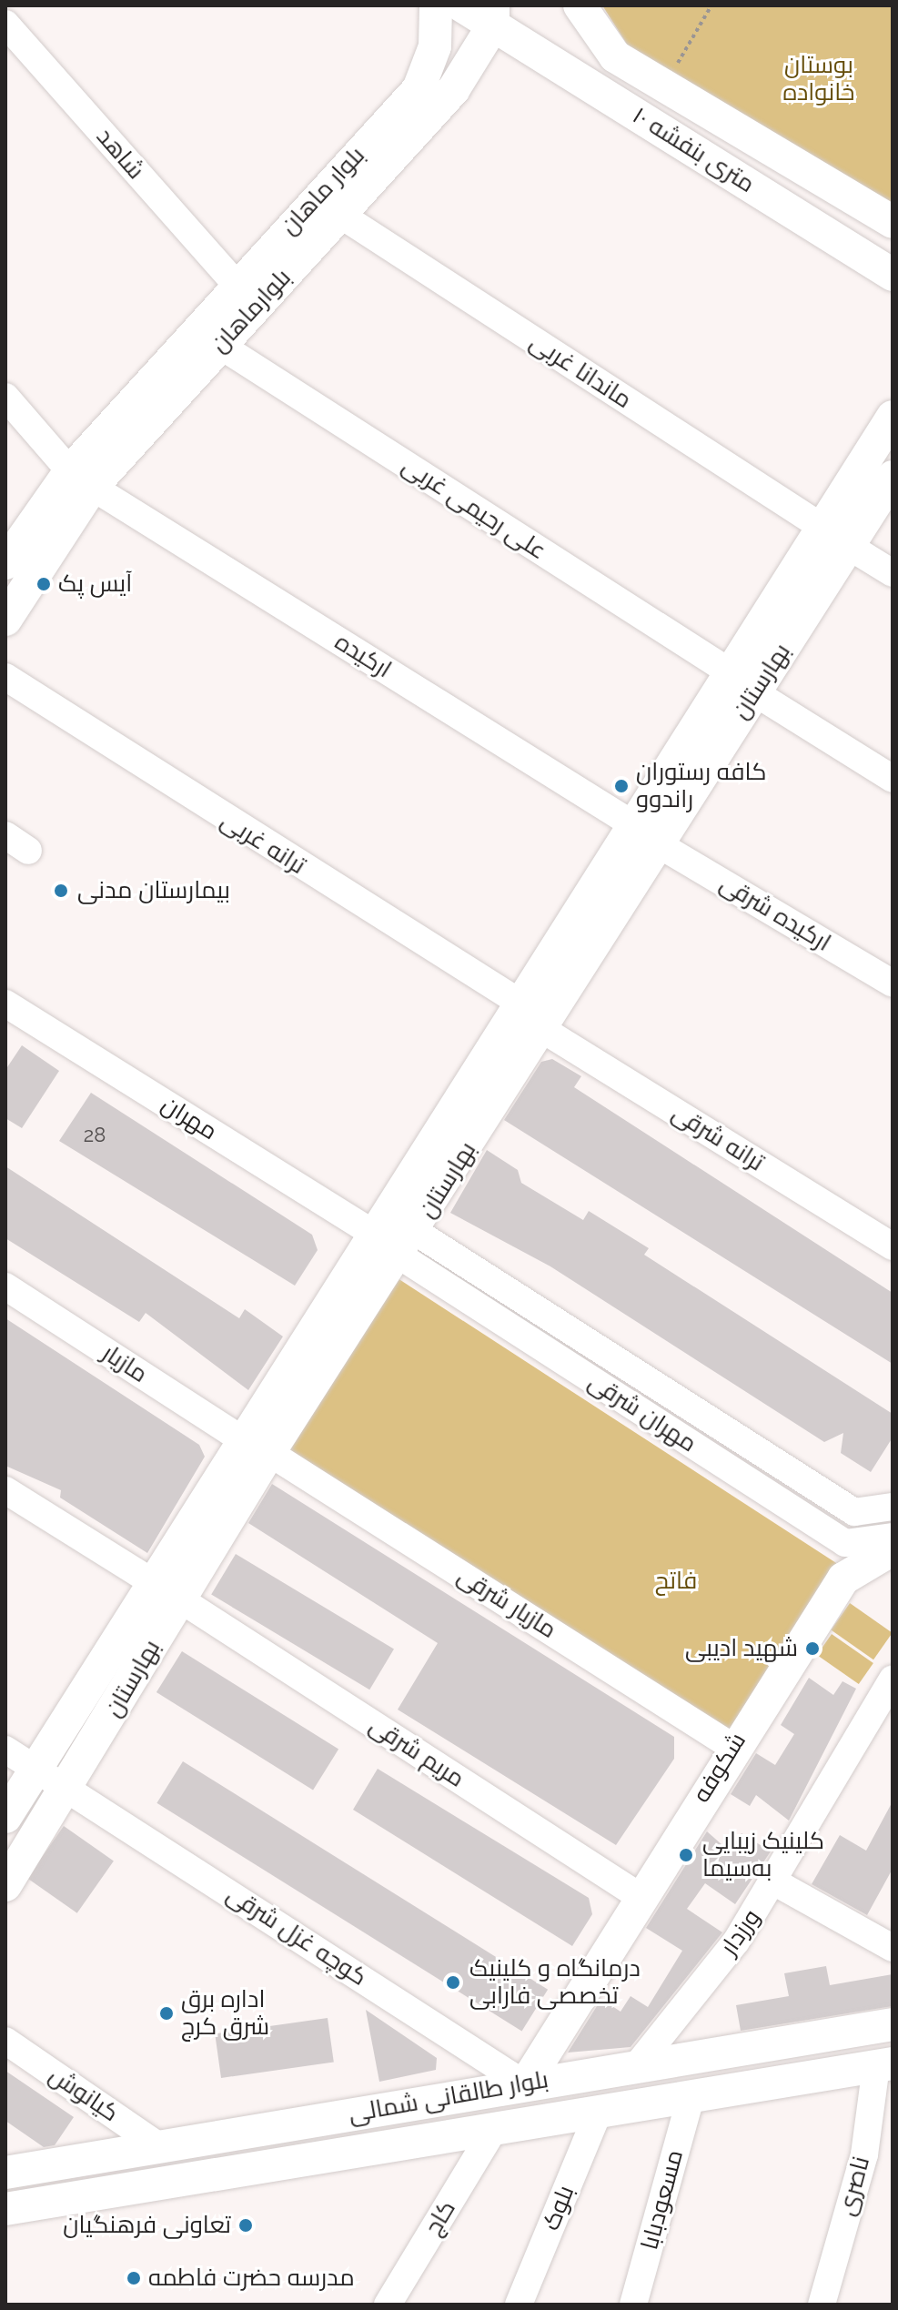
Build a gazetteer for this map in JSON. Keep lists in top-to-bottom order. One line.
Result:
{"streets":{"main road":["۱۰ متری بنفشه","بلوار ماهان","بلوارماهان","بهارستان","شکوفه","بلوار طالقانی شمالی"],"street":["شاهد","ماندانا غربی","علی رحیمی غربی","ارکیده","ترانه غربی","ارکیده شرقی","مهران","ترانه شرقی","مازیار","مهران شرقی","مازیار شرقی","مریم شرقی","ورزدار","کوچه غزل شرقی","کیانوش","ناصری","مسعودبابا","بلوک","کاج"]},"crossings":[["۱۰ متری بنفشه","بلوارماهان"],["شاهد","بلوار ماهان"],["بلوار ماهان","بلوارماهان"],["بلوار ماهان","ارکیده"],["بلوارماهان","ماندانا غربی"],["بلوارماهان","علی رحیمی غربی"],["بلوارماهان","ارکیده"],["ماندانا غربی","بهارستان"],["علی رحیمی غربی","بهارستان"],["ارکیده","بهارستان"],["ارکیده","ارکیده شرقی"],["بهارستان","ترانه غربی"],["بهارستان","ارکیده شرقی"],["بهارستان","مهران"],["بهارستان","ترانه شرقی"],["بهارستان","مازیار"],["بهارستان","مهران شرقی"],["بهارستان","کوچه غزل شرقی"],["ترانه غربی","ترانه شرقی"],["مازیار شرقی","شکوفه"],["مریم شرقی","شکوفه"],["شکوفه","کوچه غزل شرقی"],["شکوفه","بلوار طالقانی شمالی"],["ورزدار","بلوار طالقانی شمالی"],["کوچه غزل شرقی","بلوار طالقانی شمالی"],["کیانوش","بلوار طالقانی شمالی"],["بلوار طالقانی شمالی","ناصری"],["بلوار طالقانی شمالی","مسعودبابا"],["بلوار طالقانی شمالی","بلوک"],["بلوار طالقانی شمالی","کاج"]],"parks":["بوستان خانواده","فاتح"],"places":["آیس پک","کافه رستوران راندوو","بیمارستان مدنی","شهید ادیبی","کلینیک زیبایی به‌سیما","درمانگاه و کلینیک تخصصی فارابی","اداره برق شرق کرج","تعاونی فرهنگیان","مدرسه حضرت فاطمه"],"house_numbers":["28"]}
